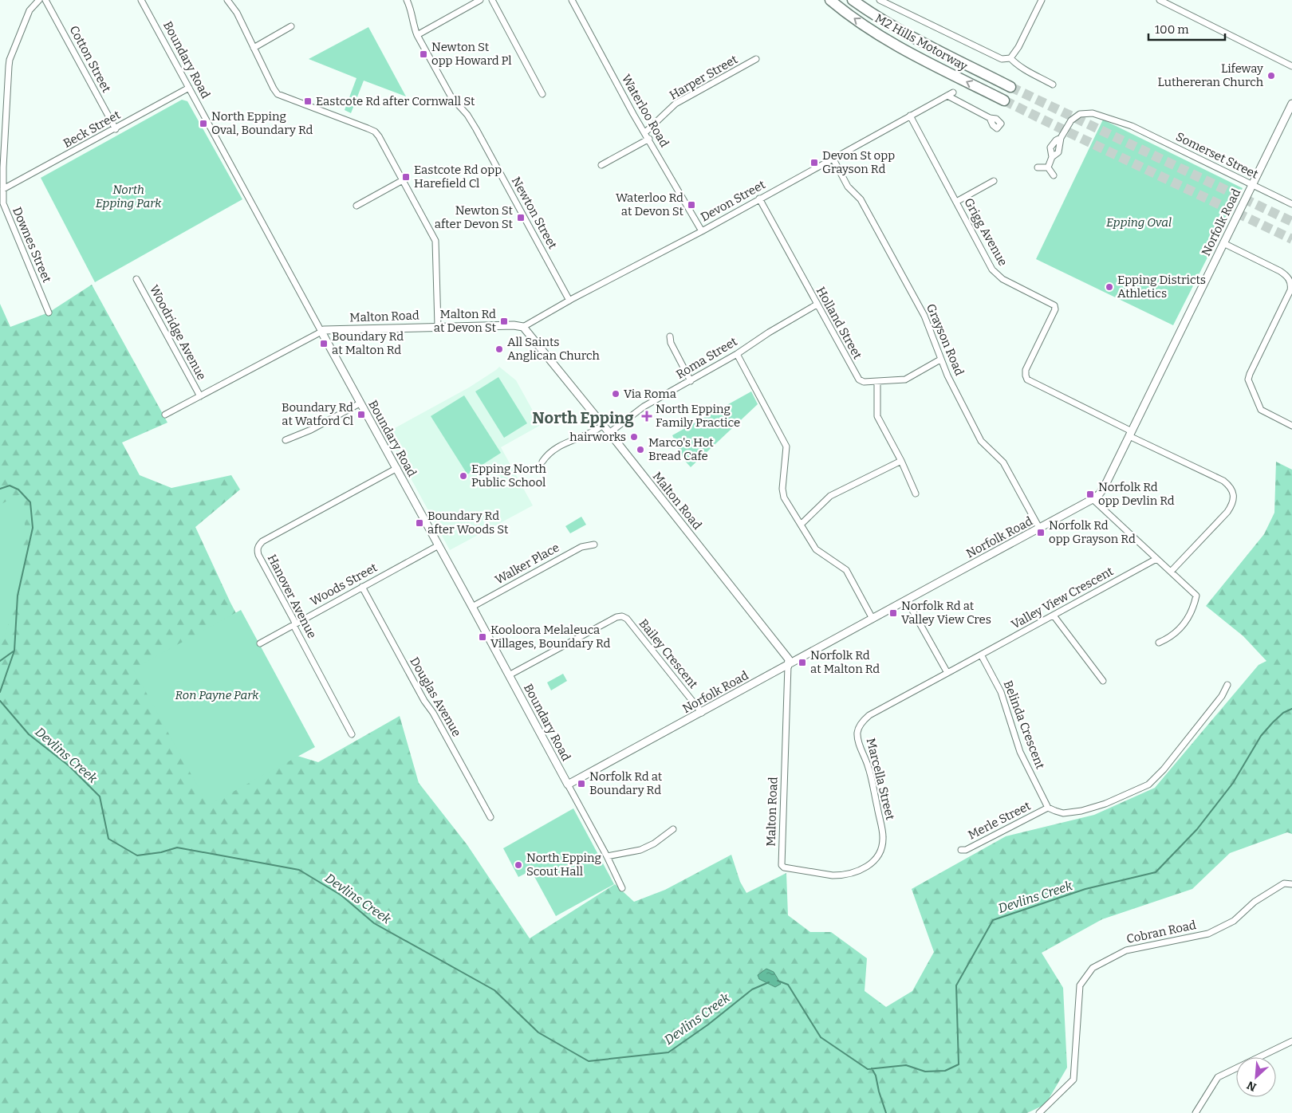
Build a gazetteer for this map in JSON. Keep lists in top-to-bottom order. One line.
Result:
{"streets":{"highway":["M2 Hills Motorway"],"street":["Cotton Street","Boundary Road","Harper Street","Waterloo Road","Beck Street","Somerset Street","Devon Street","Newton Street","Norfolk Road","Grigg Avenue","Downes Street","Malton Road","Holland Street","Woodridge Avenue","Grayson Road","Roma Street","Walker Place","Woods Street","Hanover Avenue","Valley View Crescent","Bailey Crescent","Douglas Avenue","Belinda Crescent","Marcella Street","Merle Street","Cobran Road"]},"crossings":[["Cotton Street","Beck Street"],["Boundary Road","Beck Street"],["Boundary Road","Norfolk Road"],["Boundary Road","Malton Road"],["Boundary Road","Walker Place"],["Boundary Road","Woods Street"],["Boundary Road","Hanover Avenue"],["Boundary Road","Bailey Crescent"],["Harper Street","Waterloo Road"],["Waterloo Road","Devon Street"],["Beck Street","Downes Street"],["Somerset Street","Norfolk Road"],["Devon Street","Newton Street"],["Devon Street","Grigg Avenue"],["Devon Street","Malton Road"],["Devon Street","Holland Street"],["Devon Street","Grayson Road"],["Norfolk Road","Grigg Avenue"],["Norfolk Road","Malton Road"],["Norfolk Road","Grayson Road"],["Norfolk Road","Bailey Crescent"],["Malton Road","Woodridge Avenue"],["Malton Road","Roma Street"],["Malton Road","Marcella Street"],["Holland Street","Grayson Road"],["Holland Street","Roma Street"],["Woods Street","Hanover Avenue"],["Woods Street","Douglas Avenue"],["Valley View Crescent","Belinda Crescent"],["Valley View Crescent","Marcella Street"],["Belinda Crescent","Merle Street"]],"districts":["North Epping"],"water":["Devlins Creek"],"parks":["North Epping Park","Epping Oval","Ron Payne Park"],"places":{"transit":["Newton St opp Howard Pl","Eastcote Rd after Cornwall St","North Epping Oval, Boundary Rd","Devon St opp Grayson Rd","Eastcote Rd opp Harefield Cl","Waterloo Rd at Devon St","Newton St after Devon St","Malton Rd at Devon St","Boundary Rd at Malton Rd","Boundary Rd at Watford Cl","Norfolk Rd opp Devlin Rd","Boundary Rd after Woods St","Norfolk Rd opp Grayson Rd","Norfolk Rd at Valley View Cres","Kooloora Melaleuca Villages, Boundary Rd","Norfolk Rd at Malton Rd","Norfolk Rd at Boundary Rd"],"other":["Lifeway Luthereran Church","Epping Districts Athletics","All Saints Anglican Church","Via Roma","hairworks","Marco's Hot Bread Cafe","Epping North Public School","North Epping Scout Hall"],"health":["North Epping Family Practice"]},"scale_bar":"100 m","north":"bottom left"}
